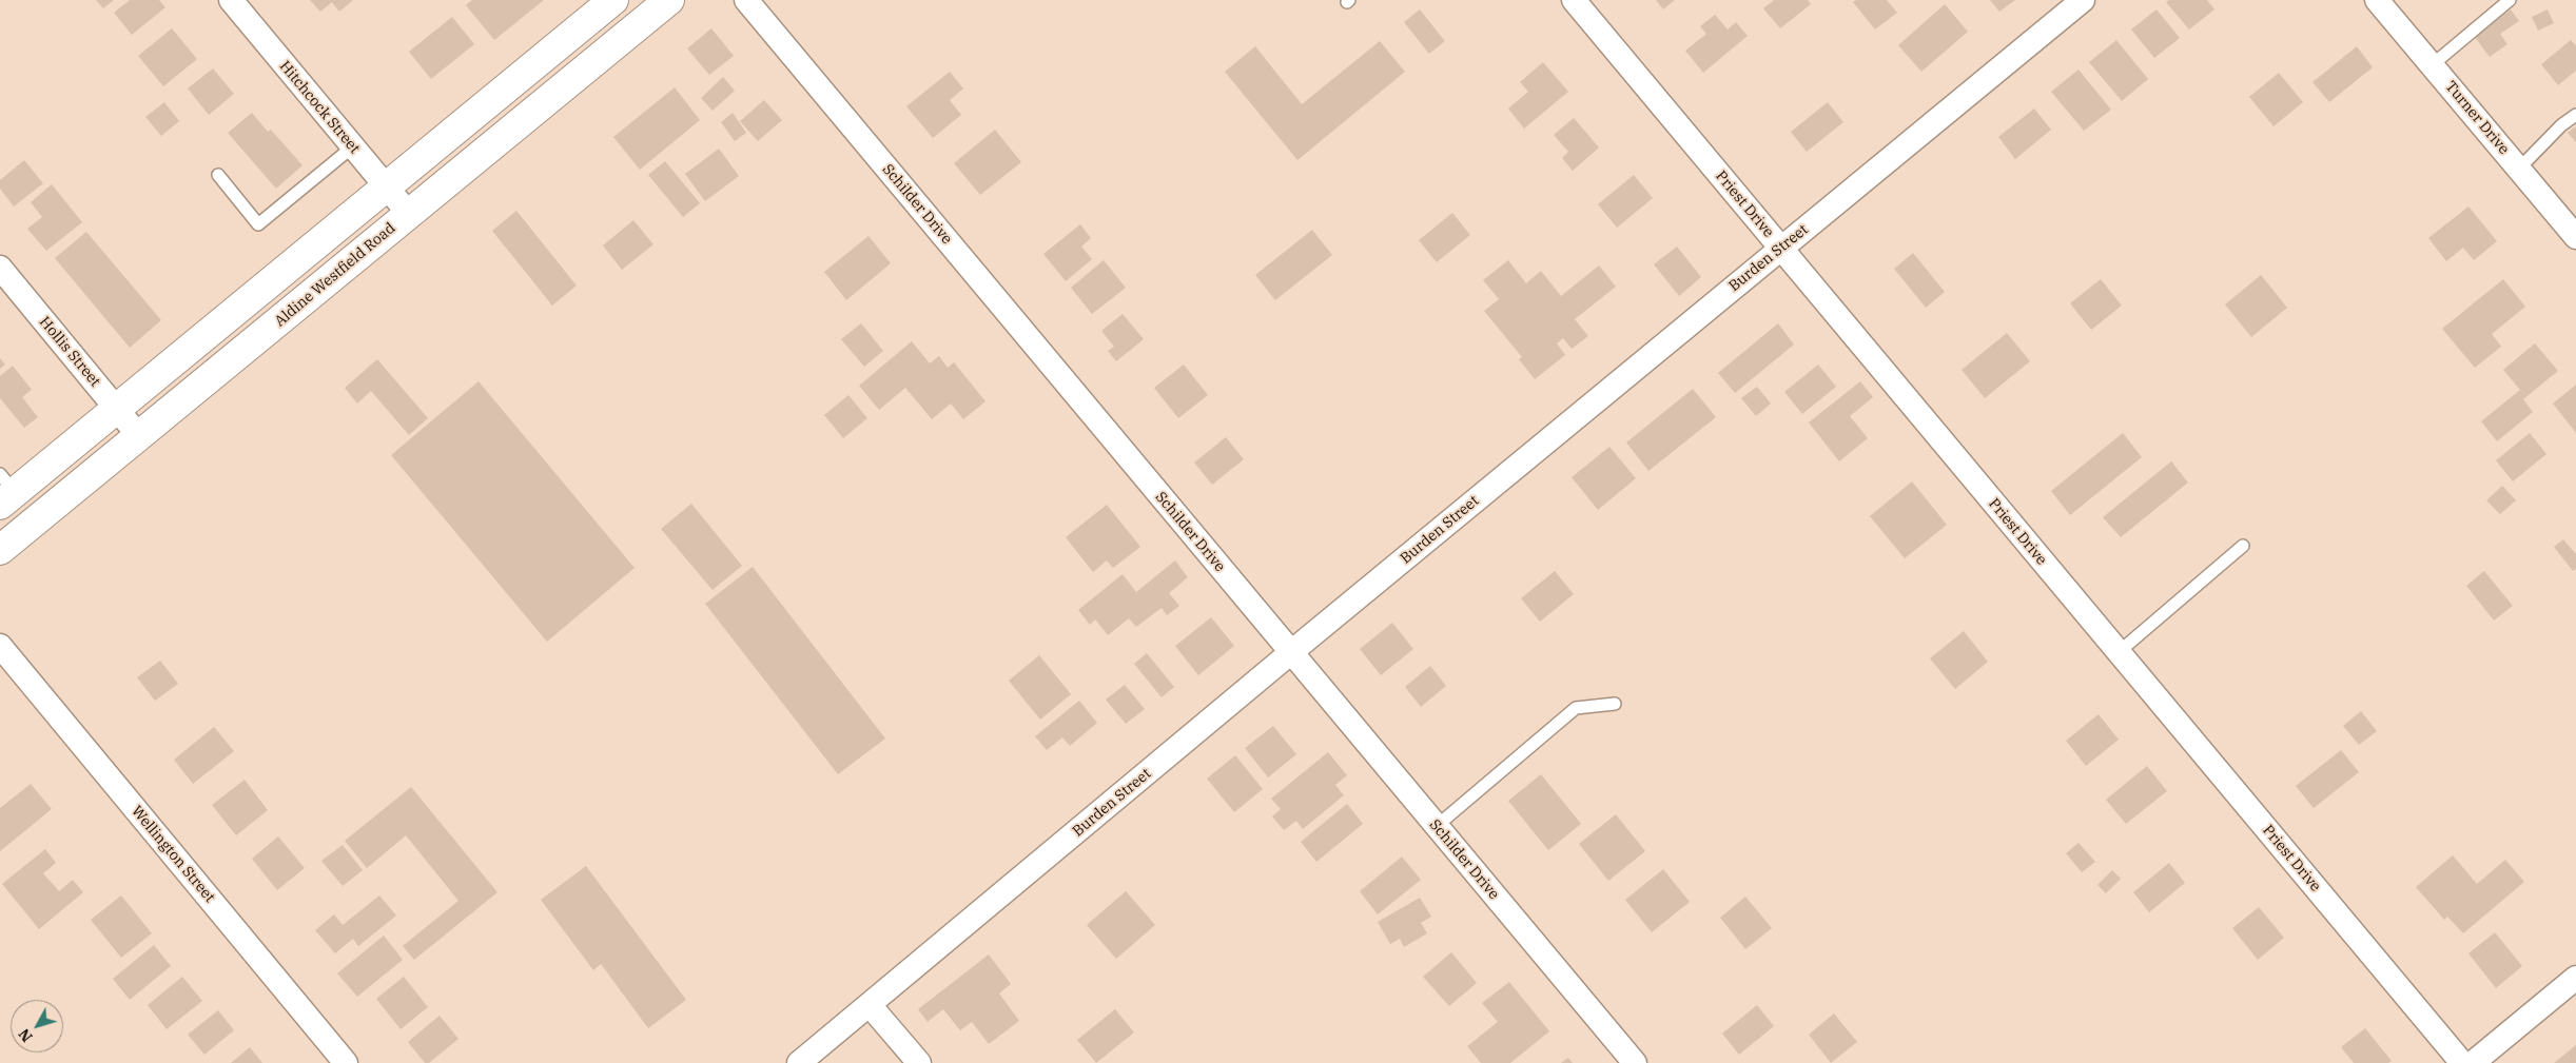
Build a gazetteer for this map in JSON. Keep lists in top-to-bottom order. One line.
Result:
{"streets":{"main road":["Aldine Westfield Road"],"street":["Hitchcock Street","Turner Drive","Schilder Drive","Priest Drive","Burden Street","Hollis Street","Wellington Street"]},"crossings":[["Hitchcock Street","Aldine Westfield Road"],["Schilder Drive","Burden Street"],["Priest Drive","Burden Street"],["Aldine Westfield Road","Hollis Street"]],"north":"bottom left"}
